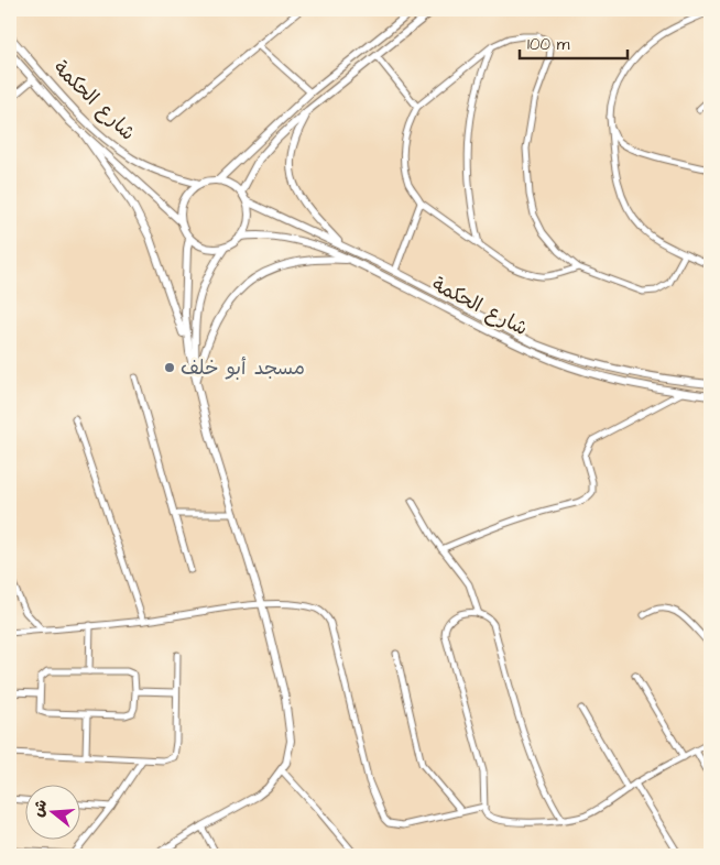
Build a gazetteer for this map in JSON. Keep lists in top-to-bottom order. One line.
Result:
{"streets":{"street":["شارع الحكمة"]},"places":["مسجد أبو خلف"],"scale_bar":"100 m","north":"left"}
